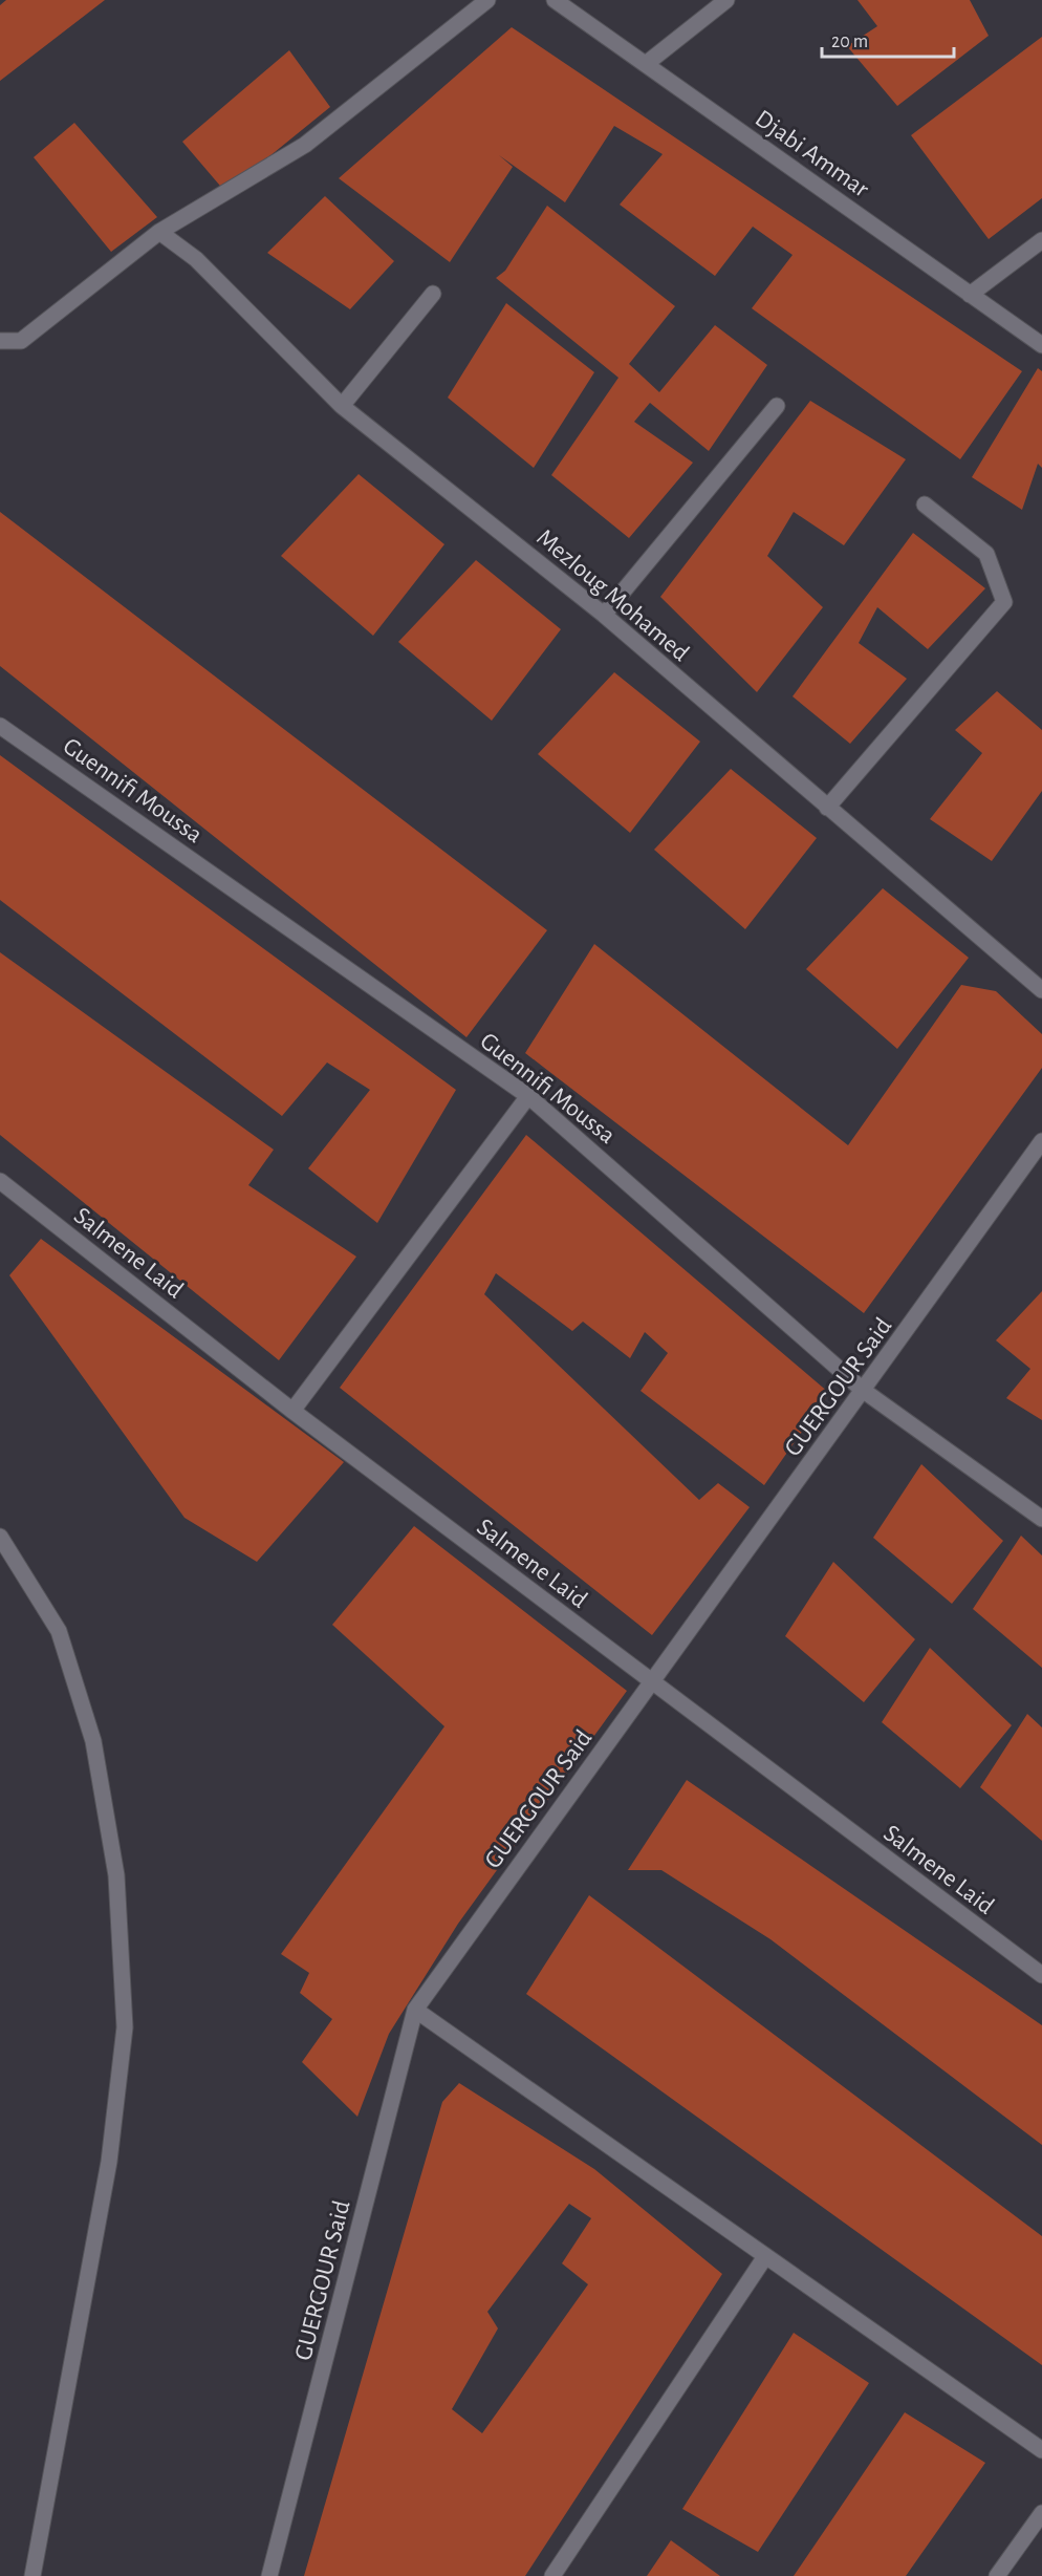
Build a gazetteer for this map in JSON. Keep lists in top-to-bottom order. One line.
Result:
{"streets":{"street":["Djabi Ammar","Mezloug Mohamed","Guennifi Moussa","Salmene Laid","GUERGOUR Said"]},"crossings":[["Guennifi Moussa","GUERGOUR Said"],["Salmene Laid","GUERGOUR Said"]],"scale_bar":"20 m"}
